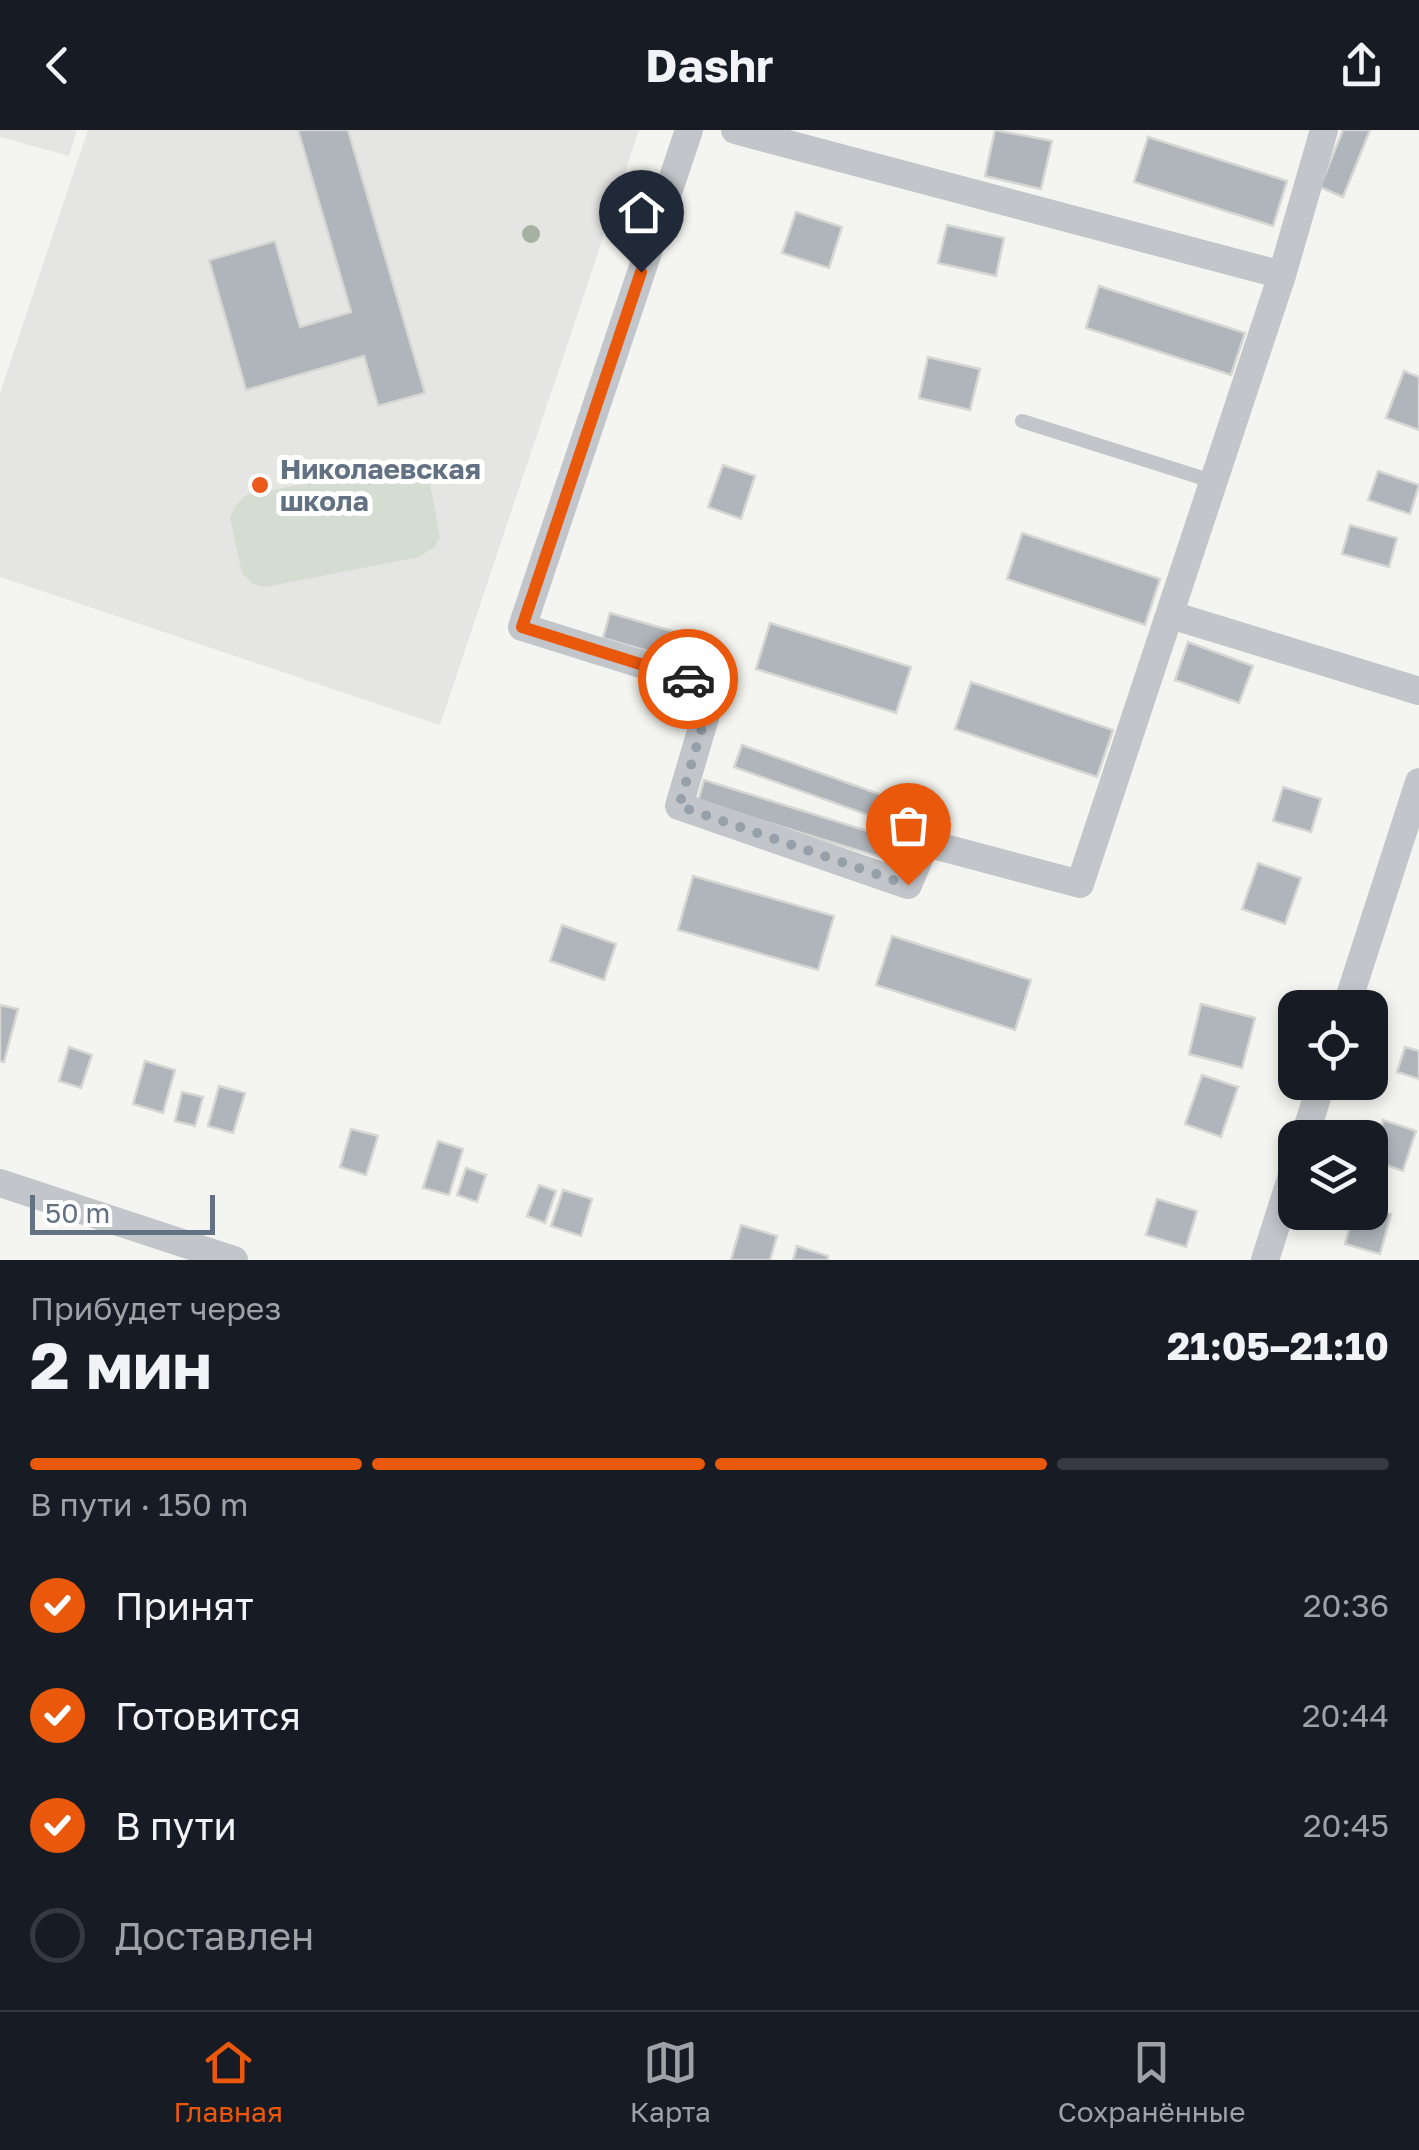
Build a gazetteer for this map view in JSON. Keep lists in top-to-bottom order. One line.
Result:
{"places":["Николаевская школа"],"scale_bar":"50 m","page":{"header":"Dashr","scale":"50 m","heading":["2 мин","Прибудет через","21:05–21:10"],"bar":"В пути · 150 m","list":[["Принят","20:36"],["Готовится","20:44"],["В пути","20:45"],"Доставлен"],"tabs":["Главная","Карта","Сохранённые"]}}
